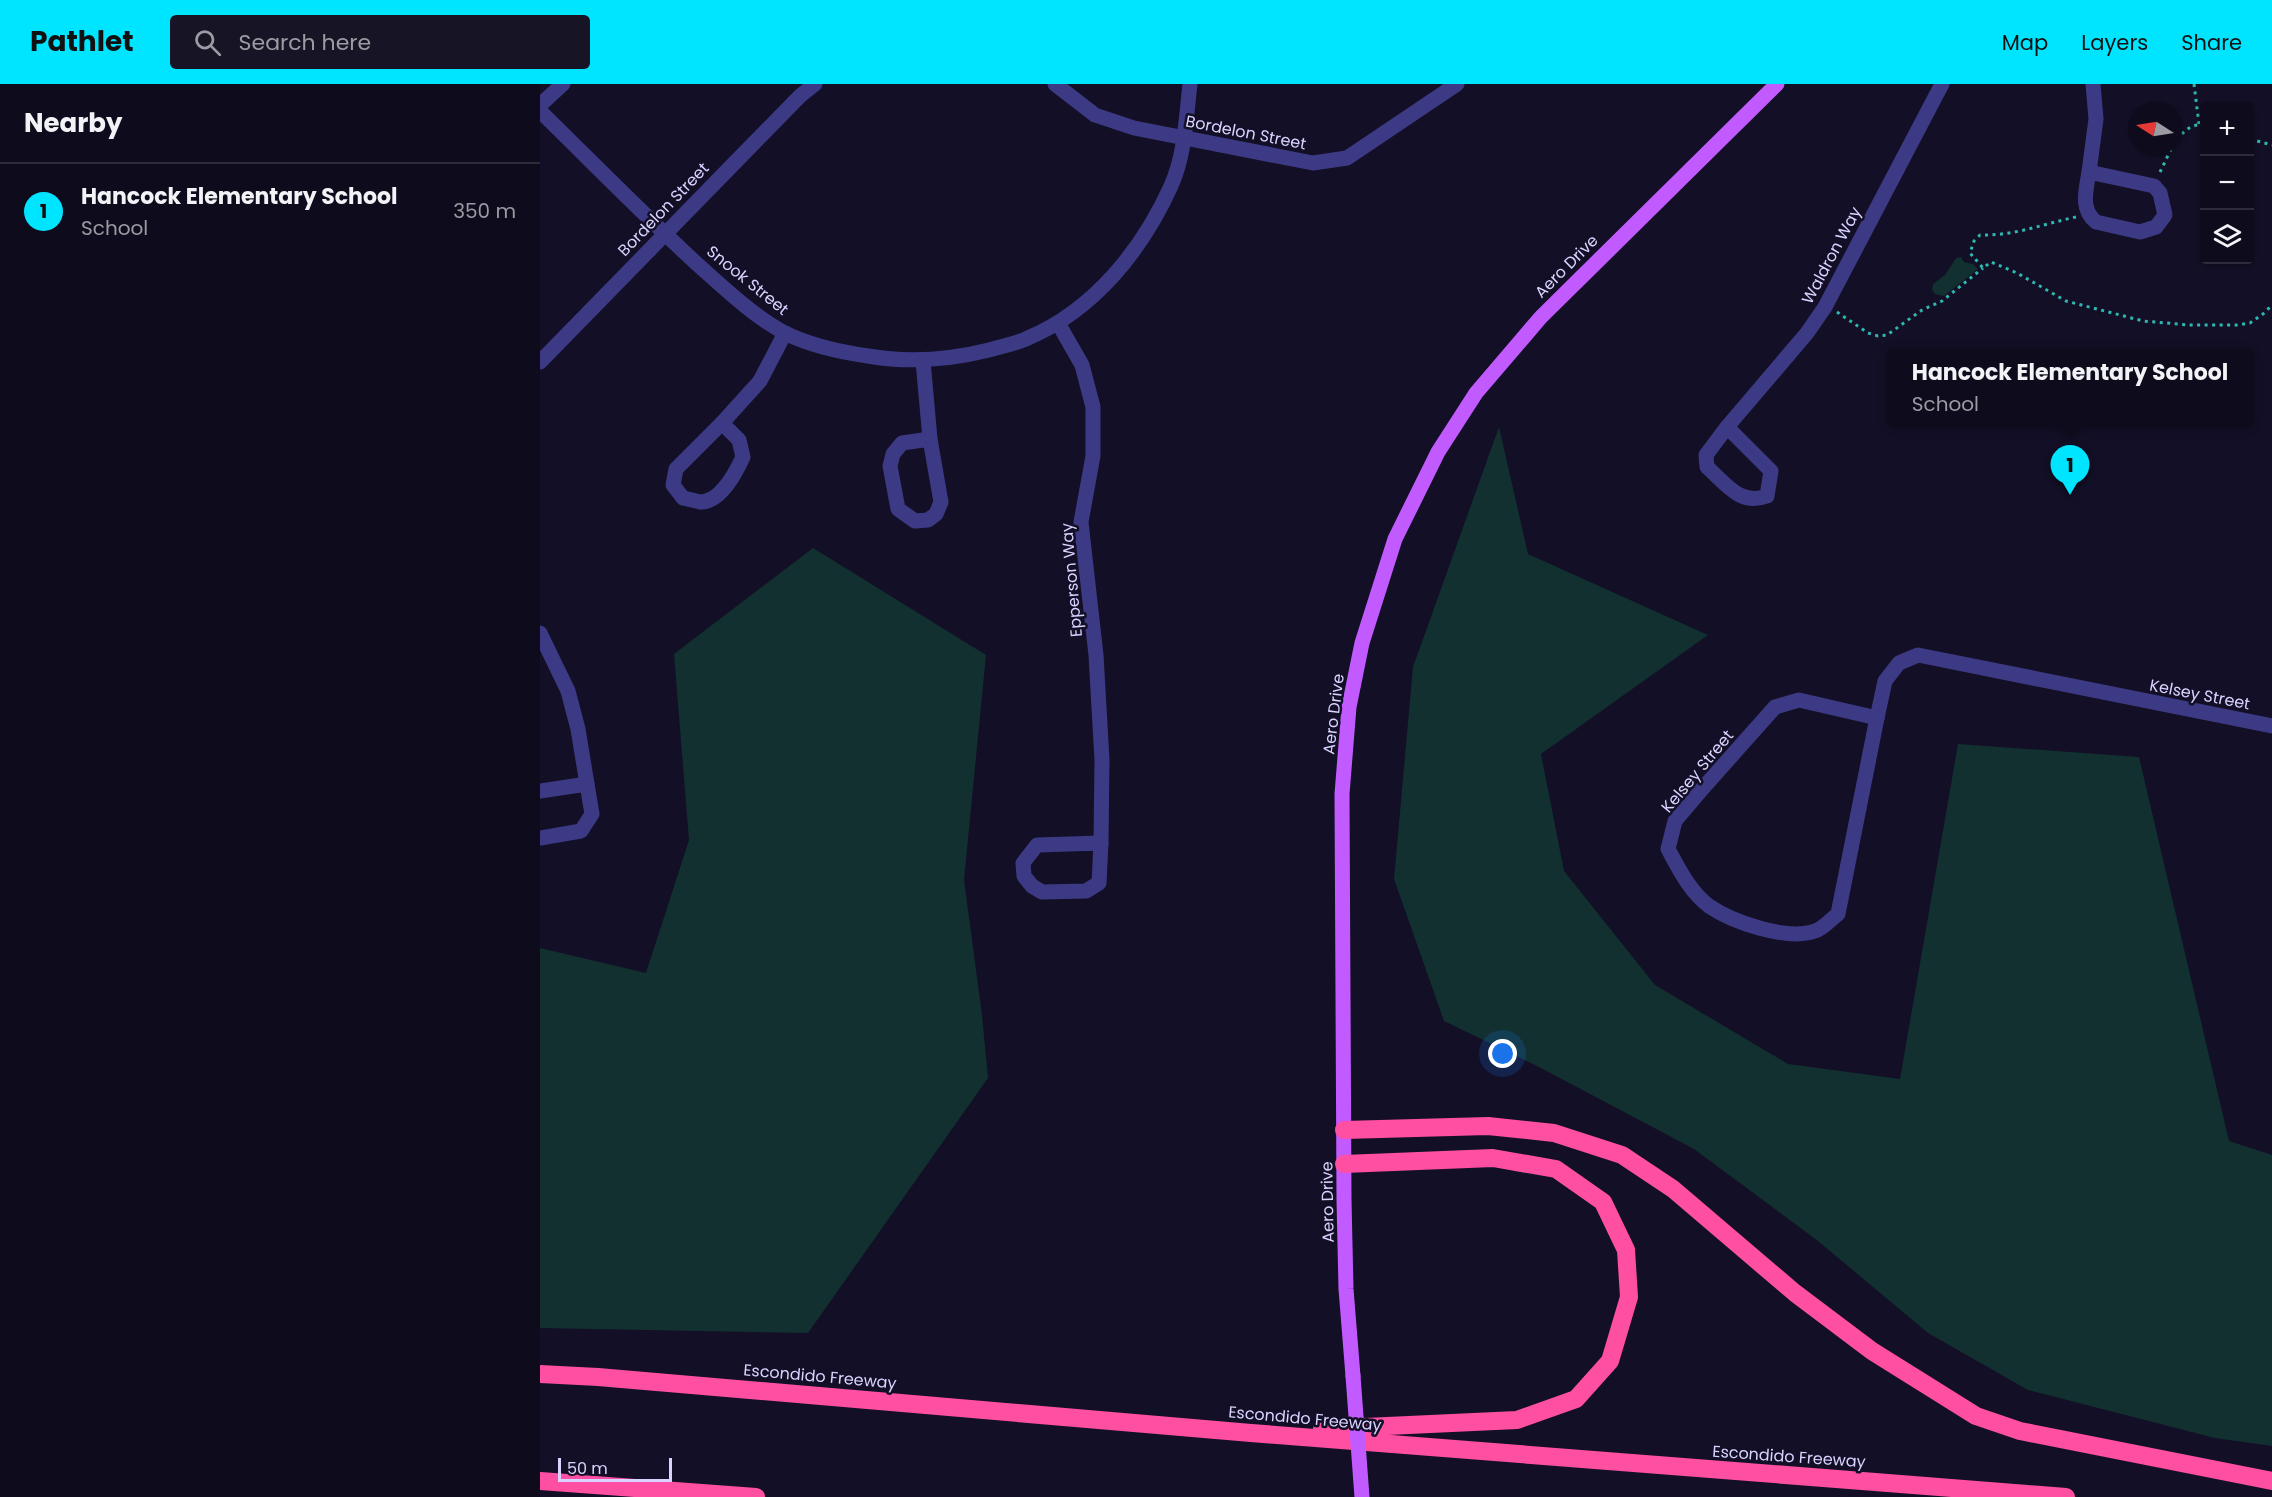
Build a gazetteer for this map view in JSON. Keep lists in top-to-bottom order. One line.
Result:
{"streets":{"highway":["Escondido Freeway"],"main road":["Aero Drive"],"street":["Bordelon Street","Waldron Way","Snook Street","Epperson Way","Kelsey Street"]},"crossings":[["Bordelon Street","Snook Street"],["Snook Street","Epperson Way"]],"scale_bar":"50 m","north":"left","page":{"header":"Pathlet","search":"Search here","nav":["Map","Layers","Share"],"heading":"Nearby","map_buttons":["+","−"],"list":[{"mark":"1","name":"Hancock Elementary School","note":"School","value":"350 m"}],"popup":["Hancock Elementary School","School"],"pins":"1","scale":"50 m"}}
